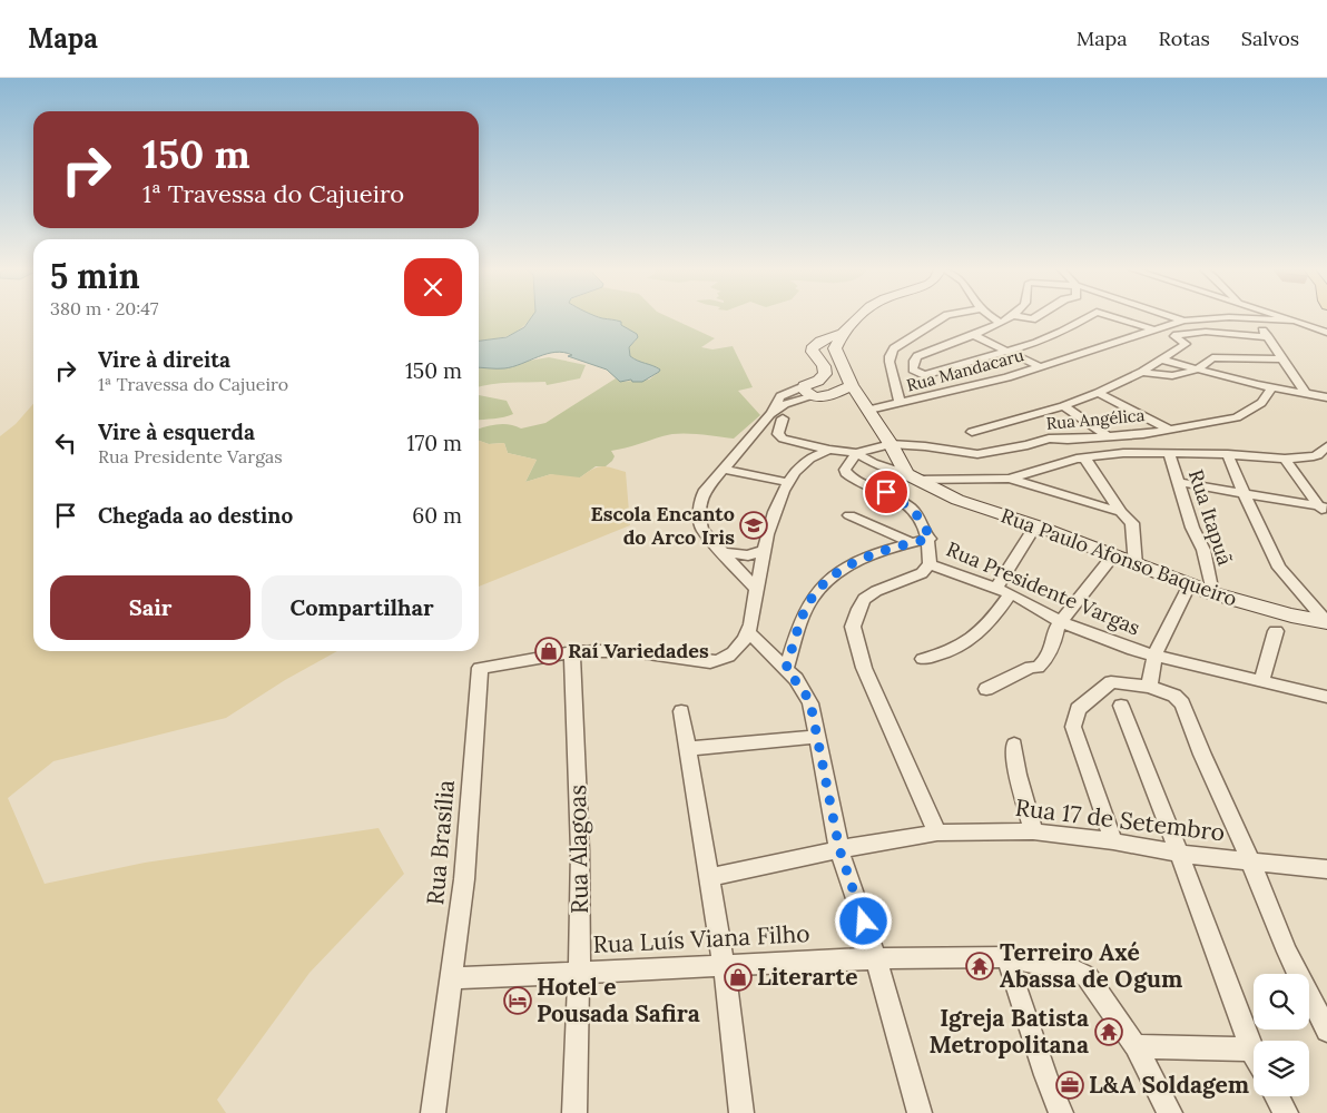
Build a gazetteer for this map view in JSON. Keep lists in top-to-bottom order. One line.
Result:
{"streets":{"street":["Rua Mandacaru","Rua Angélica","Rua Itapuã","Rua Paulo Afonso Baqueiro","Rua Presidente Vargas","Rua 17 de Setembro","Rua Brasília","Rua Alagoas","Rua Luís Viana Filho"]},"crossings":[["Rua Angélica","Rua Paulo Afonso Baqueiro"],["Rua Angélica","Rua Presidente Vargas"],["Rua Itapuã","Rua Paulo Afonso Baqueiro"],["Rua Paulo Afonso Baqueiro","Rua Presidente Vargas"],["Rua Brasília","Rua Alagoas"],["Rua Brasília","Rua Luís Viana Filho"],["Rua Alagoas","Rua Luís Viana Filho"]],"places":{"school or university":["Escola Encanto do Arco Iris"],"shop":["Raí Variedades","Literarte"],"temple":["Terreiro Axé Abassa de Ogum","Igreja Batista Metropolitana"],"hotel":["Hotel e Pousada Safira"],"office":["L&A Soldagem"]},"page":{"header":"Mapa","nav":["Mapa","Rotas","Salvos"],"turn":["150 m","1ª Travessa do Cajueiro"],"heading":["5 min","380 m · 20:47"],"list":[{"name":"Vire à direita","note":"1ª Travessa do Cajueiro","value":"150 m"},{"name":"Vire à esquerda","note":"Rua Presidente Vargas","value":"170 m"},{"name":"Chegada ao destino","value":"60 m"}],"buttons":["Sair","Compartilhar"]}}
